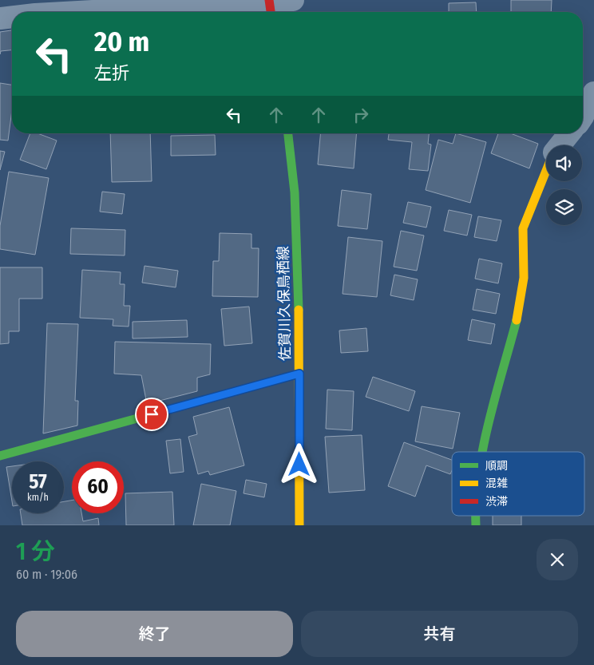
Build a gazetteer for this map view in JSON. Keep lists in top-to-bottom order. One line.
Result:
{"streets":{"street":["佐賀川久保鳥栖線"]},"legend":["順調","混雑","渋滞"],"page":{"turn":["20 m","左折"],"speed":"57 km/h","limit":"60","heading":["1 分","60 m · 19:06"],"buttons":["終了","共有"]}}
